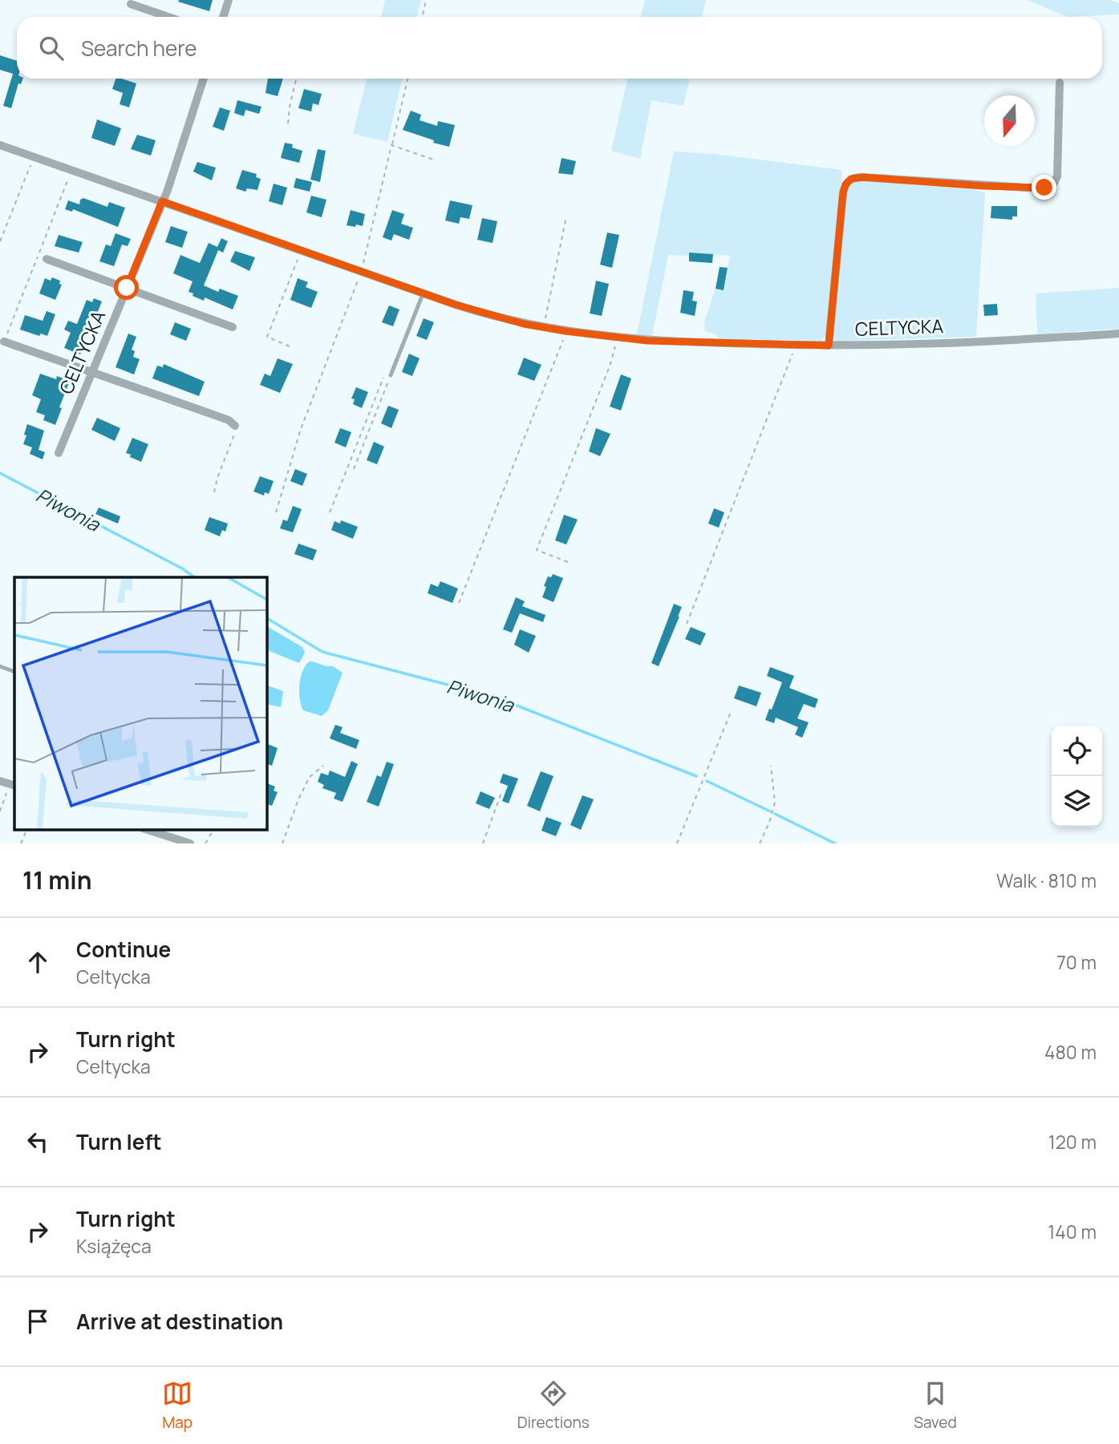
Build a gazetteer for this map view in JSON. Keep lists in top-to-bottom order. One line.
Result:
{"streets":{"street":["CELTYCKA"]},"water":["Piwonia"],"north":"bottom","page":{"search":"Search here","heading":["11 min","Walk · 810 m"],"list":[["Continue","Celtycka","70 m"],["Turn right","Celtycka","480 m"],["Turn left","120 m"],["Turn right","Książęca","140 m"],"Arrive at destination"],"nav":["Map","Directions","Saved"]}}
